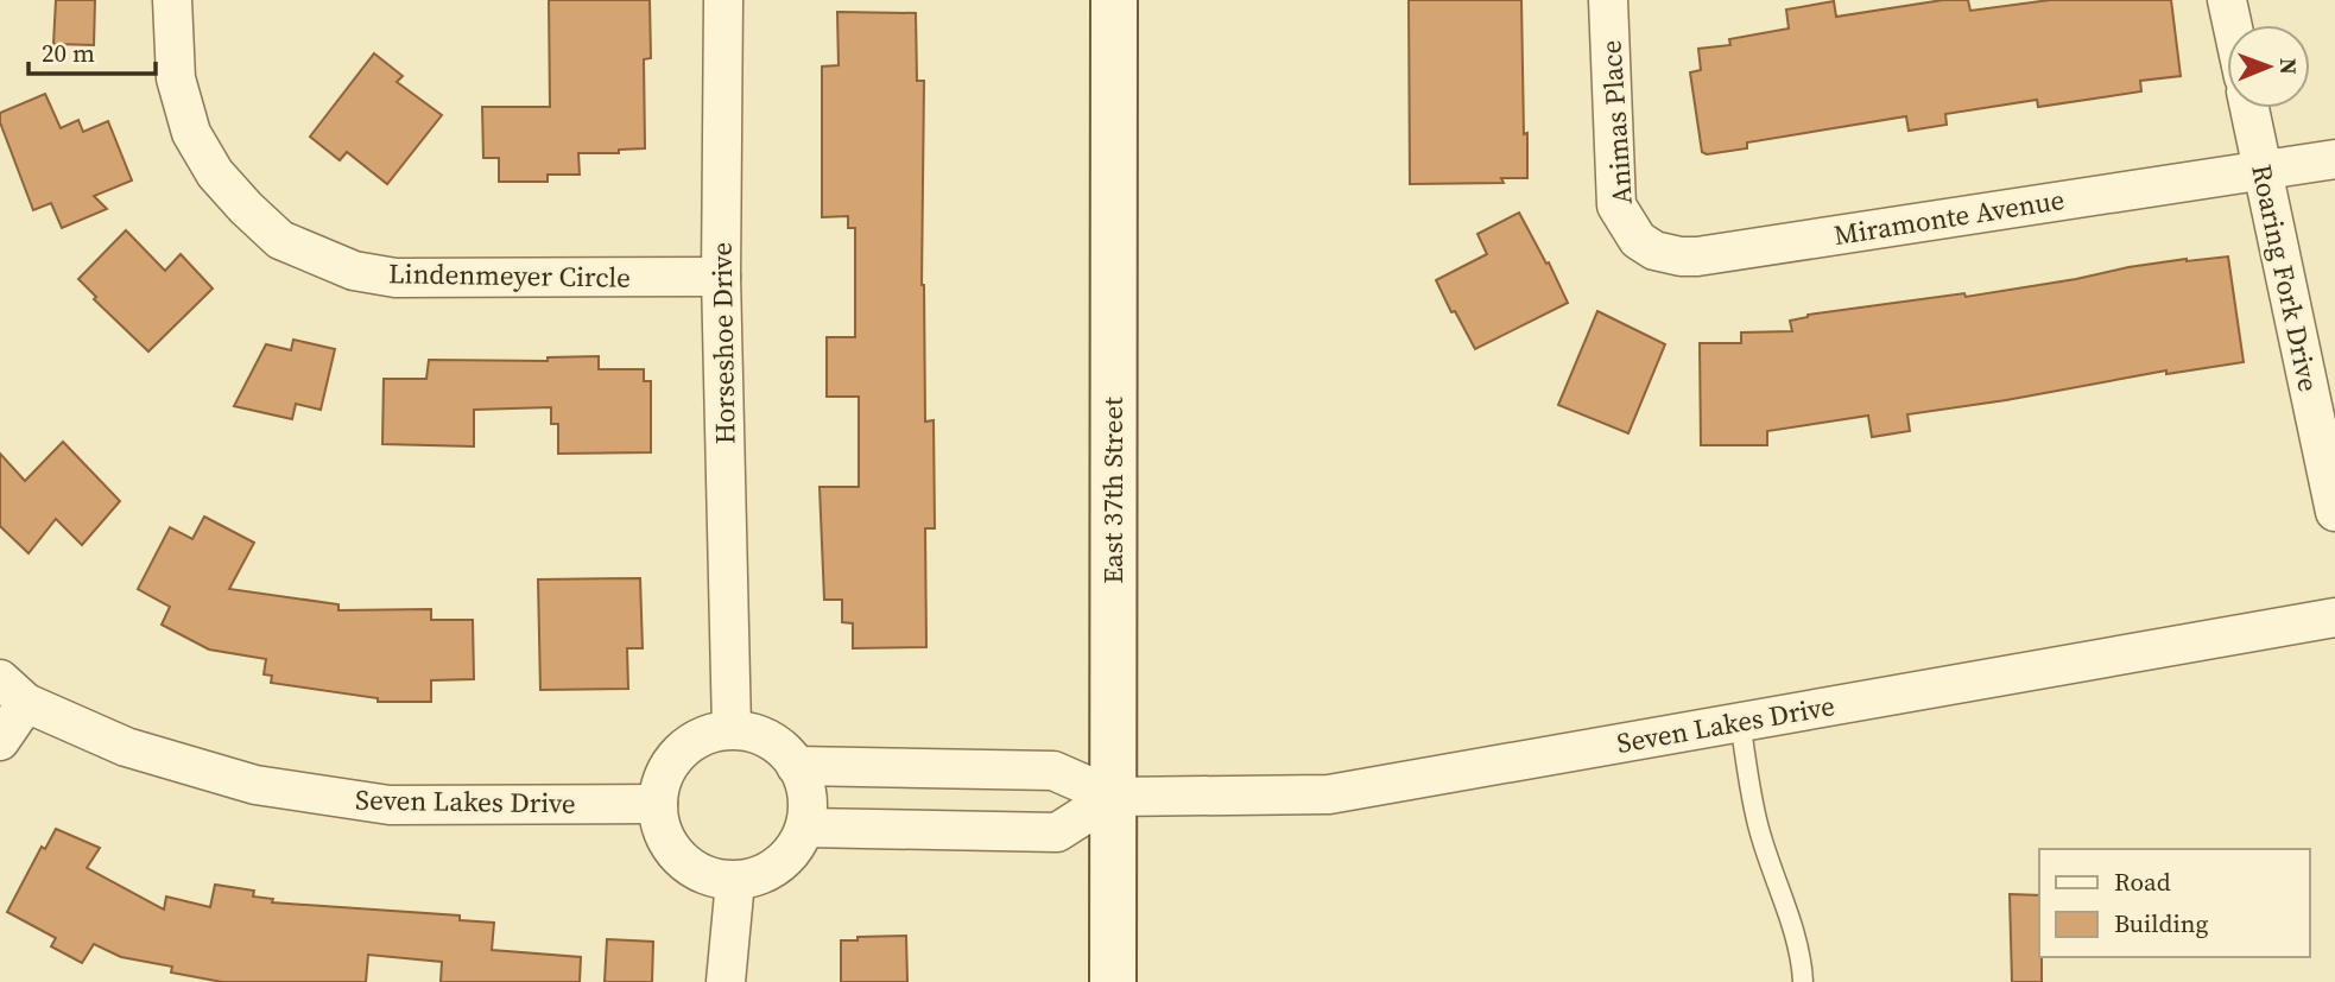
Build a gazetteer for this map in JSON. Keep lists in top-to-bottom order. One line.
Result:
{"streets":{"main road":["East 37th Street"],"street":["Animas Place","Miramonte Avenue","Lindenmeyer Circle","Roaring Fork Drive","Horseshoe Drive","Seven Lakes Drive"]},"crossings":[["Animas Place","Miramonte Avenue"],["Miramonte Avenue","Roaring Fork Drive"],["Lindenmeyer Circle","Horseshoe Drive"],["Horseshoe Drive","Seven Lakes Drive"],["East 37th Street","Seven Lakes Drive"]],"legend":["Road","Building"],"scale_bar":"20 m","north":"right"}
